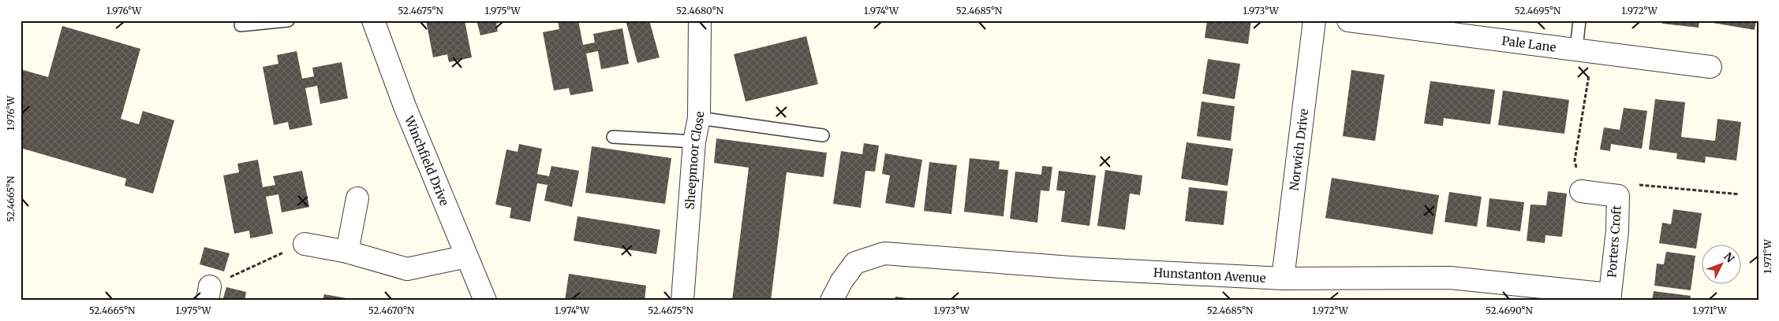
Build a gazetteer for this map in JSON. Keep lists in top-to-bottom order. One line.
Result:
{"streets":{"street":["Pale Lane","Norwich Drive","Sheepmoor Close","Winchfield Drive","Porters Croft","Hunstanton Avenue"]},"crossings":[["Norwich Drive","Hunstanton Avenue"],["Porters Croft","Hunstanton Avenue"]],"north":"top right","coordinates":["1.976°W","52.4675°N","1.975°W","52.4680°N","1.974°W","52.4685°N","1.973°W","52.4695°N","1.972°W","52.4665°N","1.971°W","52.4670°N","52.4690°N"]}
